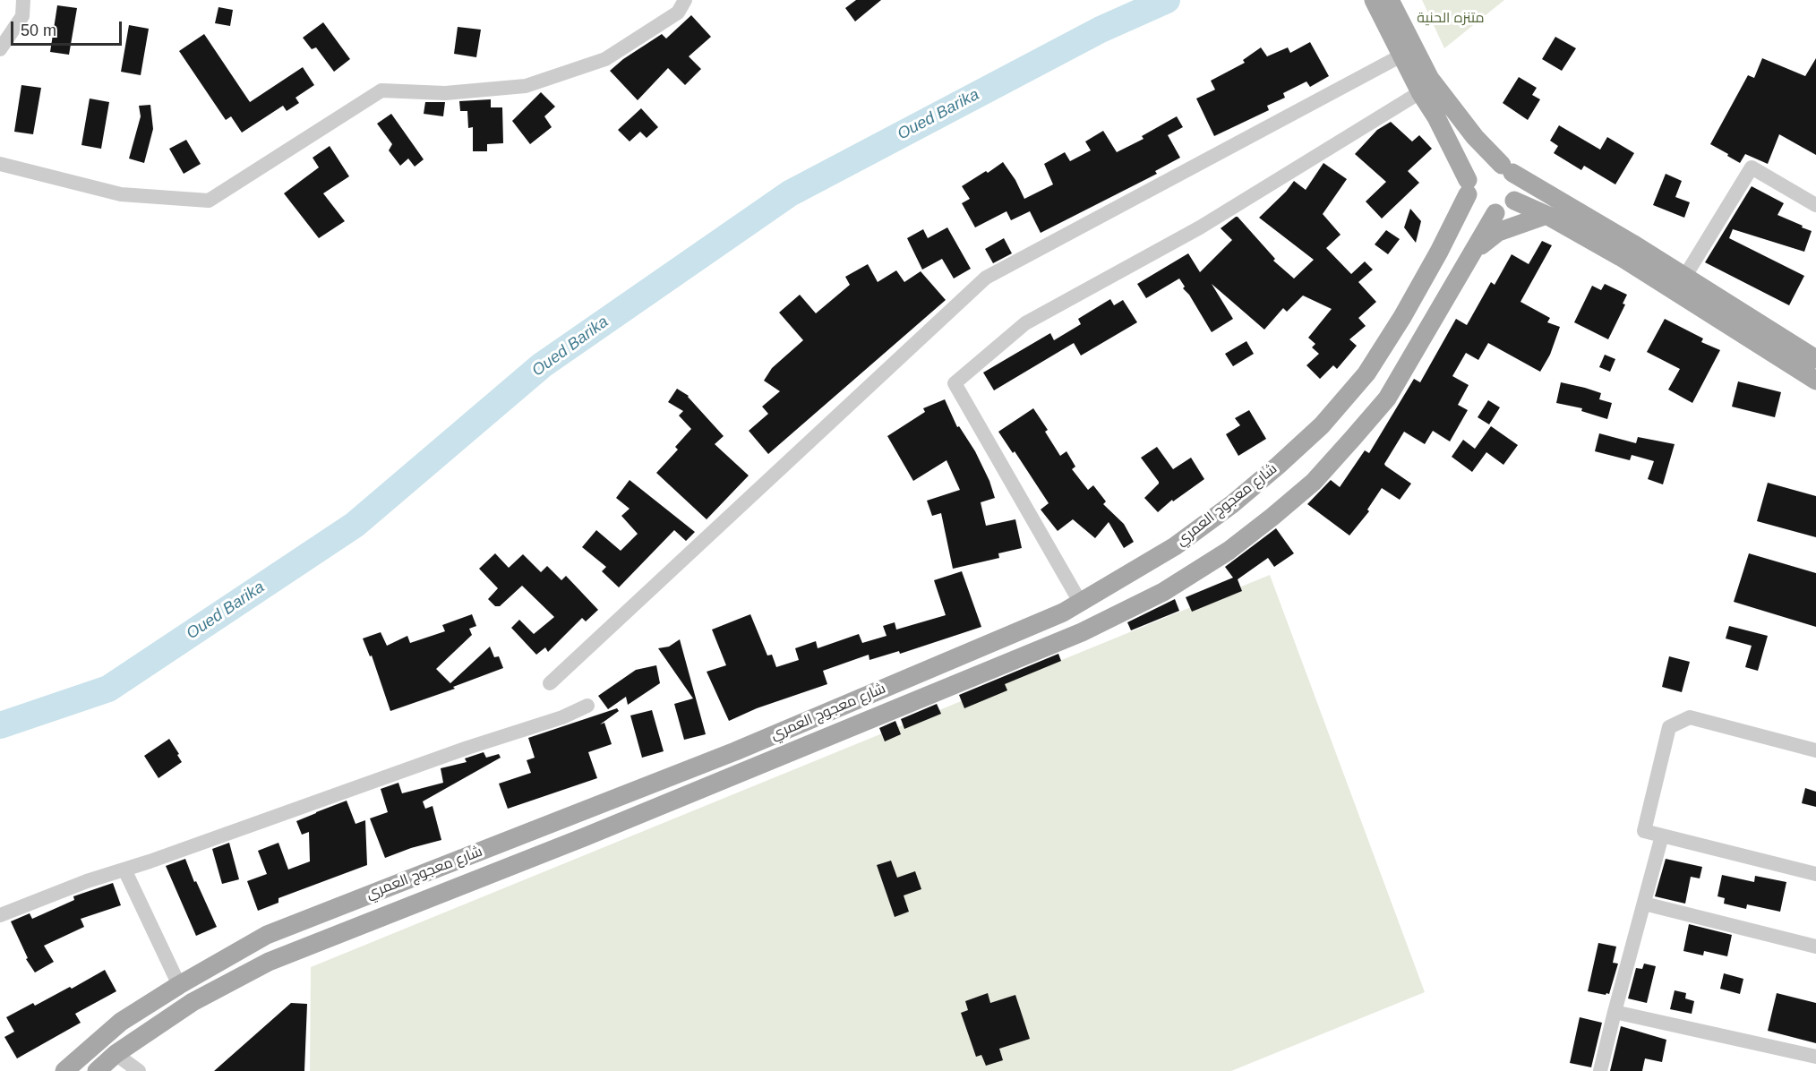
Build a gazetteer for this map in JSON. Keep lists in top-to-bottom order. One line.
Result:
{"streets":{"main road":["شارع معجوج العمري"]},"water":["Oued Barika"],"parks":["متنزه الحنية"],"scale_bar":"50 m"}
